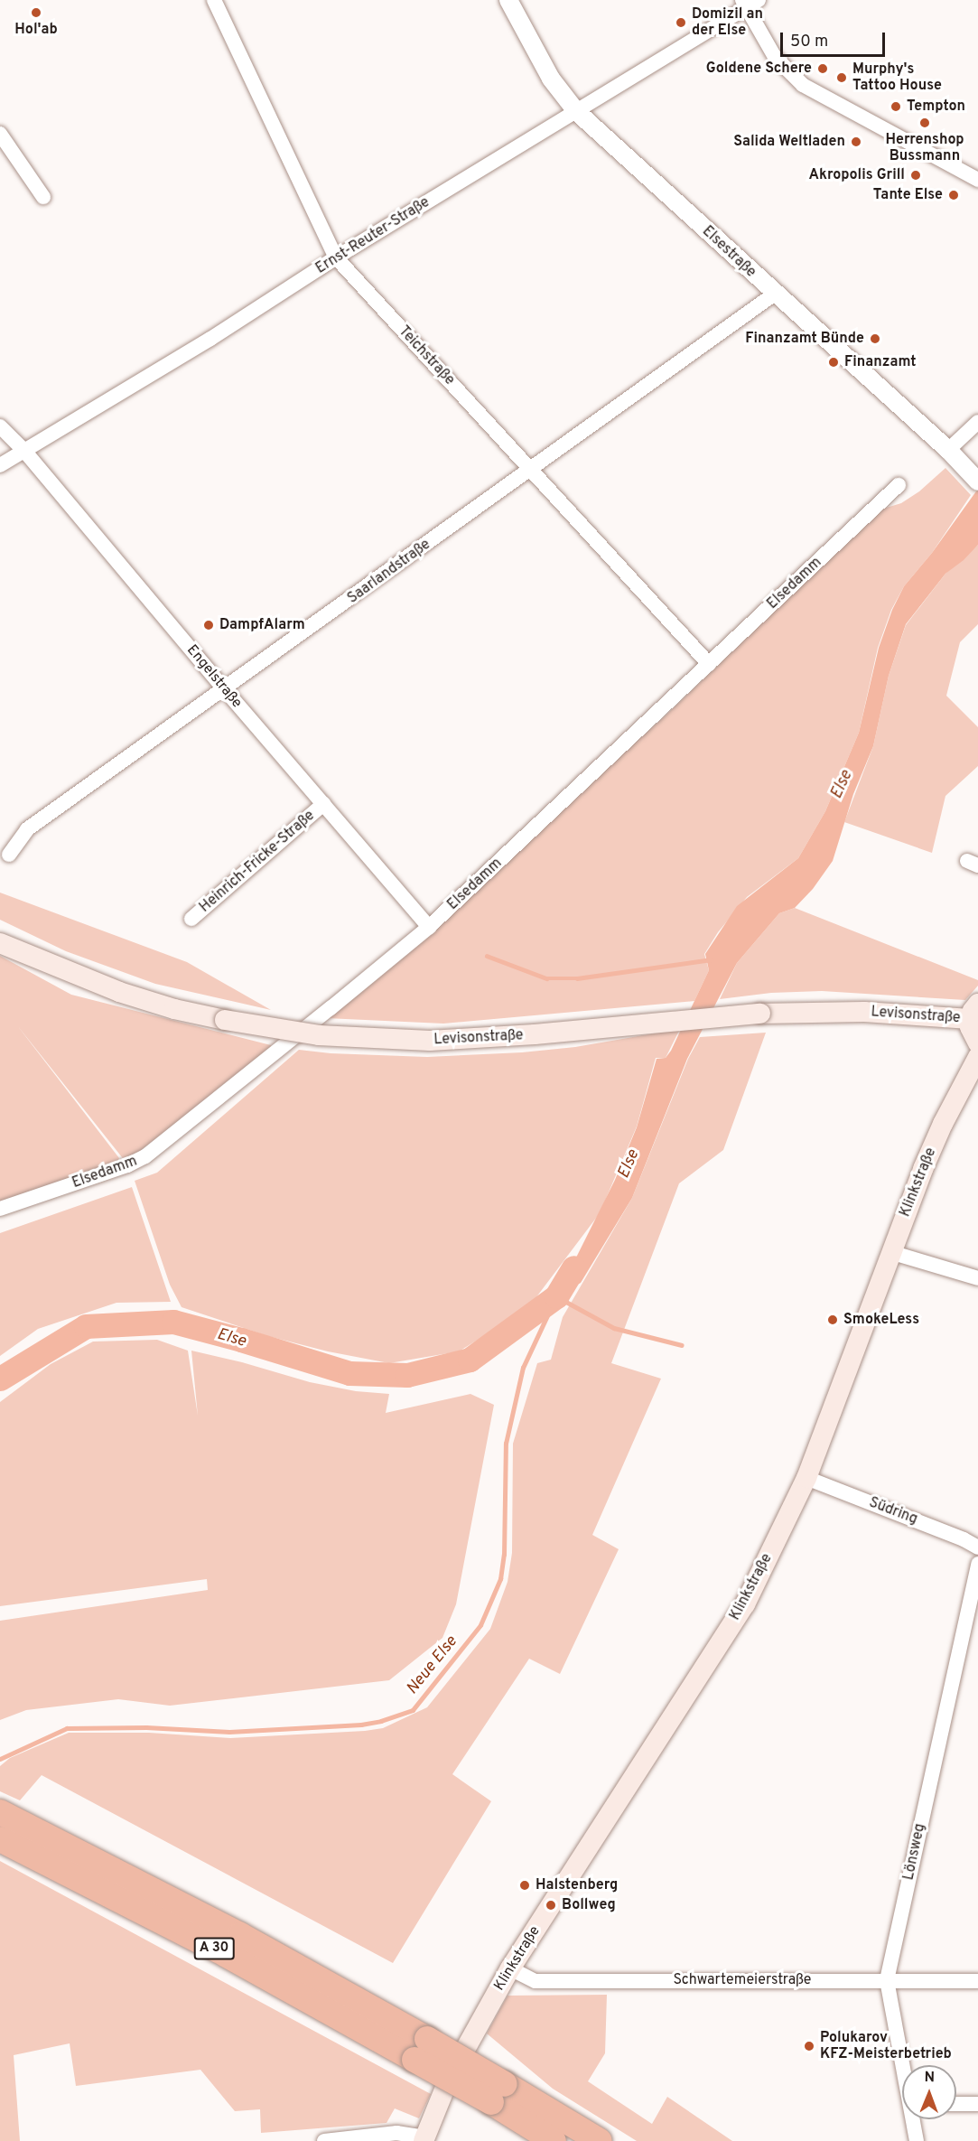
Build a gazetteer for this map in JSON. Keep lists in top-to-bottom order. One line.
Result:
{"streets":{"highway":["A 30"],"main road":["Levisonstraße","Klinkstraße"],"street":["Ernst-Reuter-Straße","Elsestraße","Teichstraße","Saarlandstraße","Elsedamm","Engelstraße","Heinrich-Fricke-Straße","Südring","Lönsweg","Schwartemeierstraße"]},"crossings":[["Ernst-Reuter-Straße","Elsestraße"],["Ernst-Reuter-Straße","Teichstraße"],["Ernst-Reuter-Straße","Engelstraße"],["Elsestraße","Saarlandstraße"],["Teichstraße","Saarlandstraße"],["Teichstraße","Elsedamm"],["Saarlandstraße","Engelstraße"],["Elsedamm","Engelstraße"],["Engelstraße","Heinrich-Fricke-Straße"],["Klinkstraße","Südring"],["Klinkstraße","Schwartemeierstraße"],["Lönsweg","Schwartemeierstraße"]],"water":["Else","Neue Else"],"places":["Hol'ab","Domizil an der Else","Goldene Schere","Murphy's Tattoo House","Tempton","Herrenshop Bussmann","Salida Weltladen","Akropolis Grill","Tante Else","Finanzamt Bünde","Finanzamt","DampfAlarm","SmokeLess","Halstenberg","Bollweg","Polukarov KFZ-Meisterbetrieb"],"scale_bar":"50 m","north":"top"}
